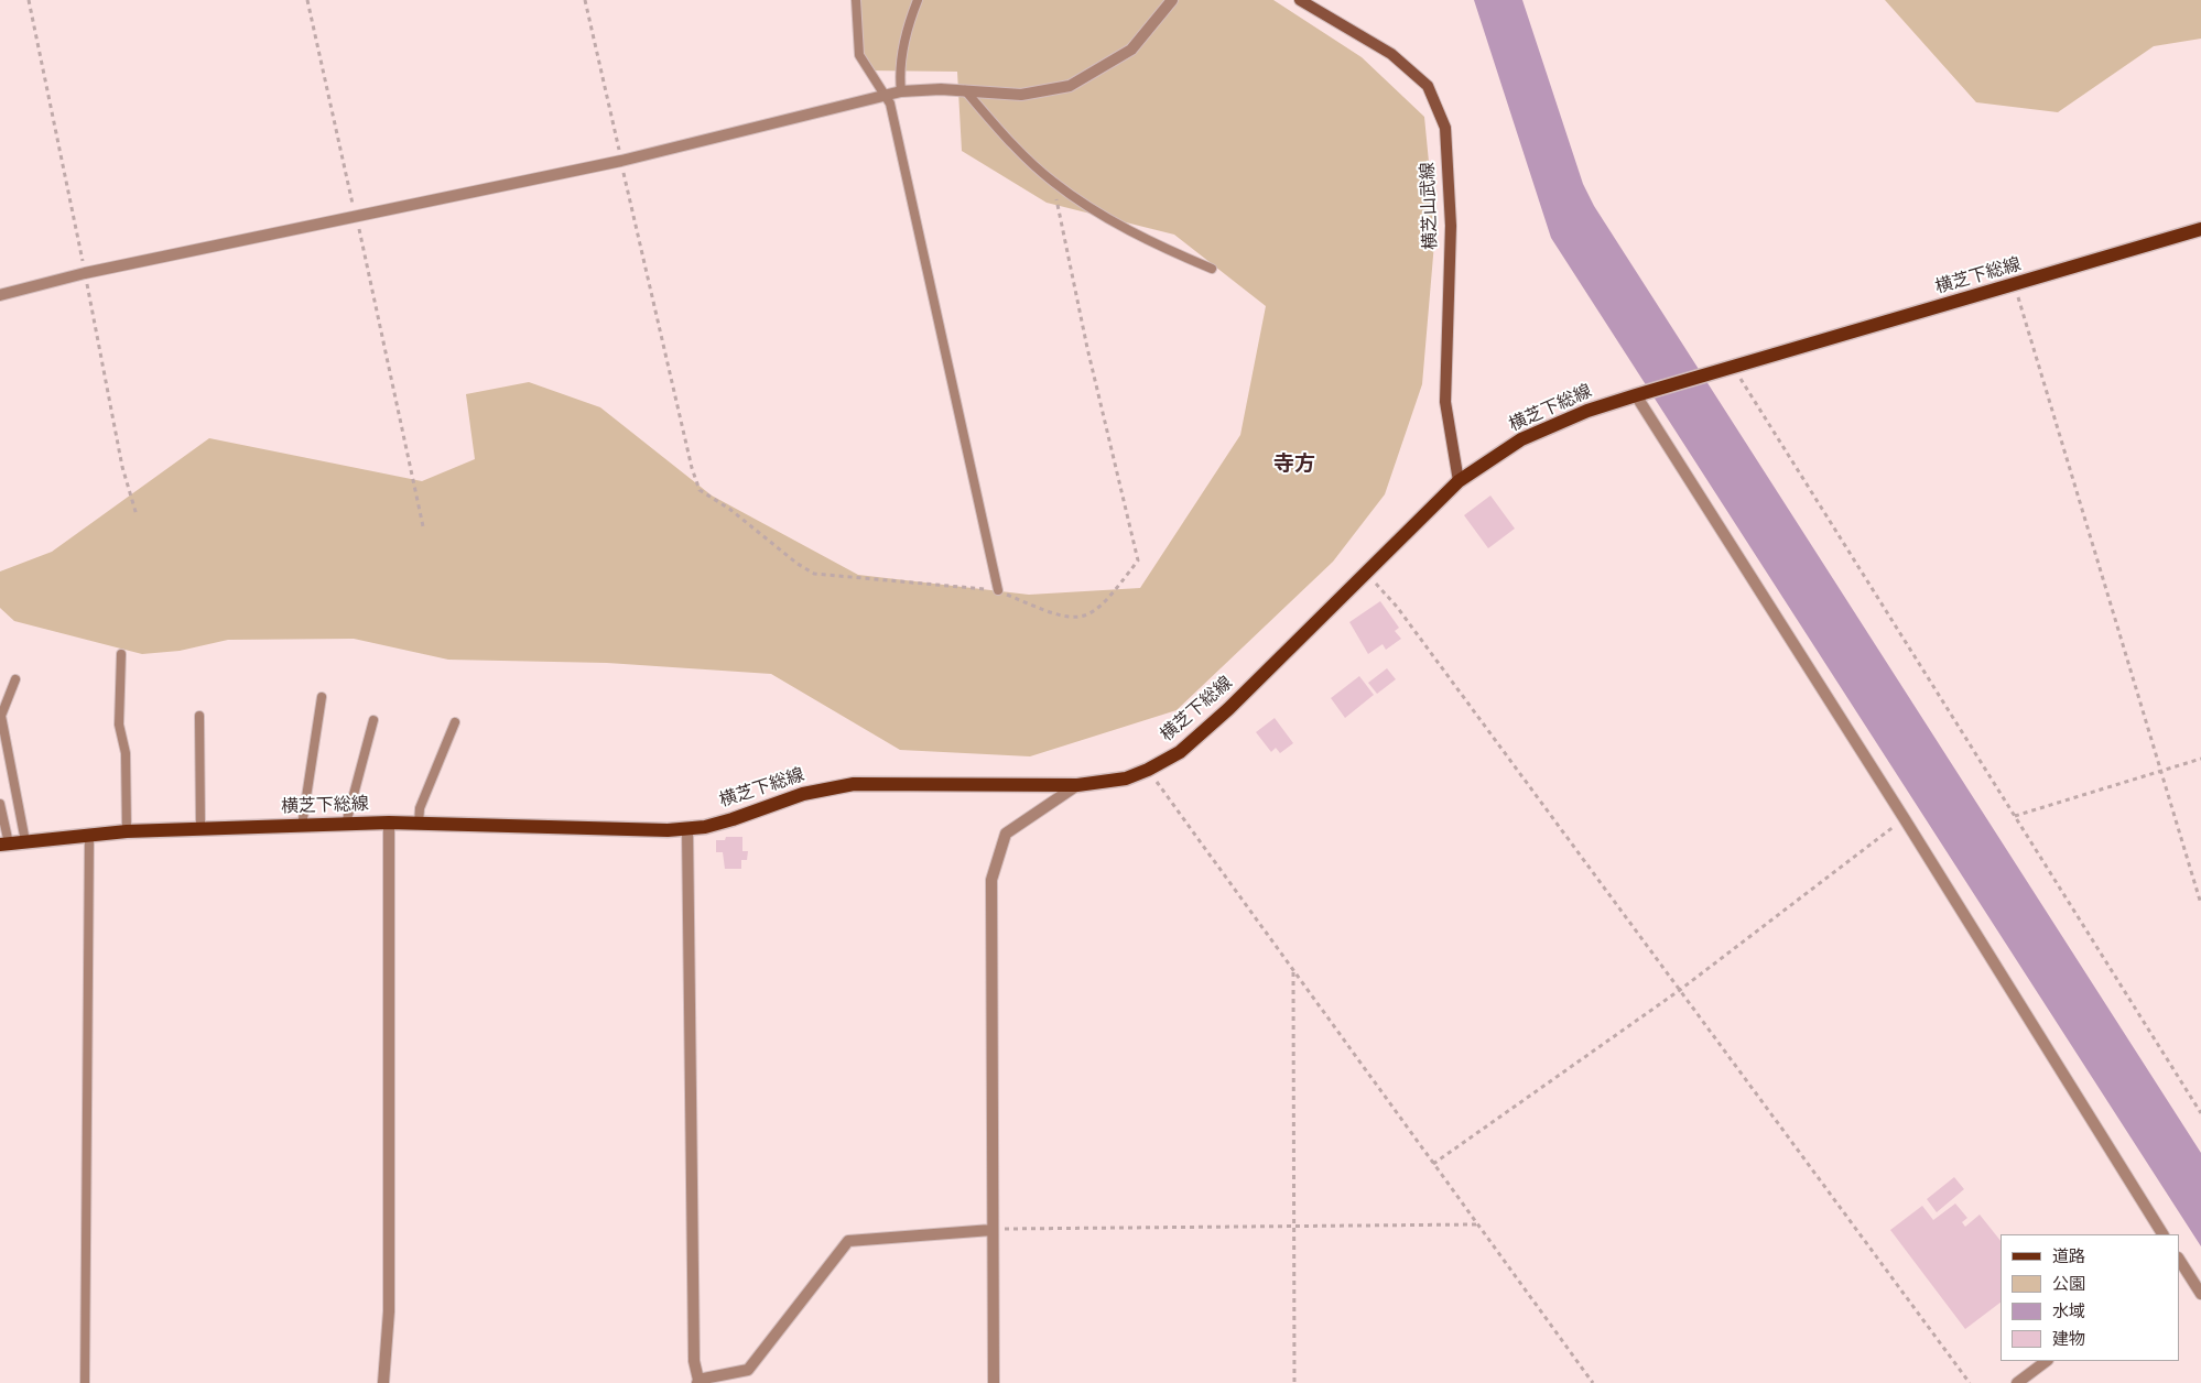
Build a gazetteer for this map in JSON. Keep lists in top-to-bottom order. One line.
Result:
{"streets":{"main road":["横芝山武線","横芝下総線"]},"crossings":[["横芝山武線","横芝下総線"]],"districts":["寺方"],"legend":["道路","公園","水域","建物"]}
